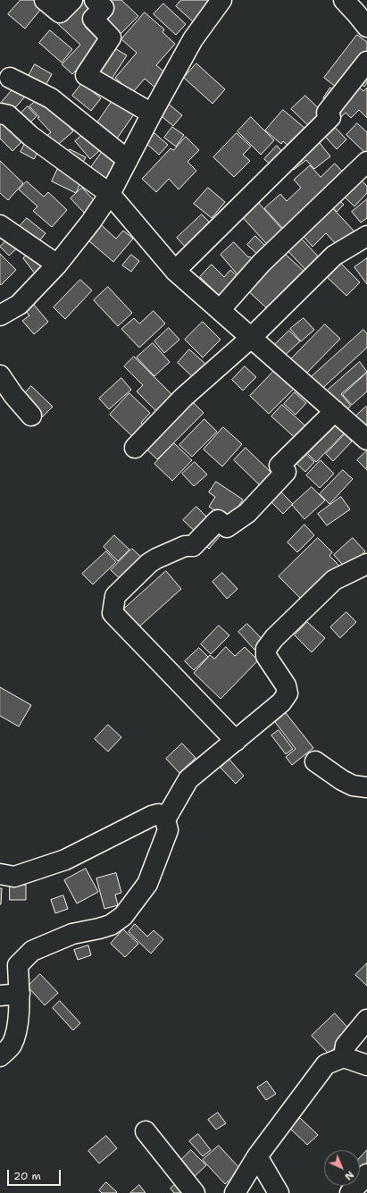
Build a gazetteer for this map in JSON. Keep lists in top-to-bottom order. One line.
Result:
{"scale_bar":"20 m","north":"bottom right"}
